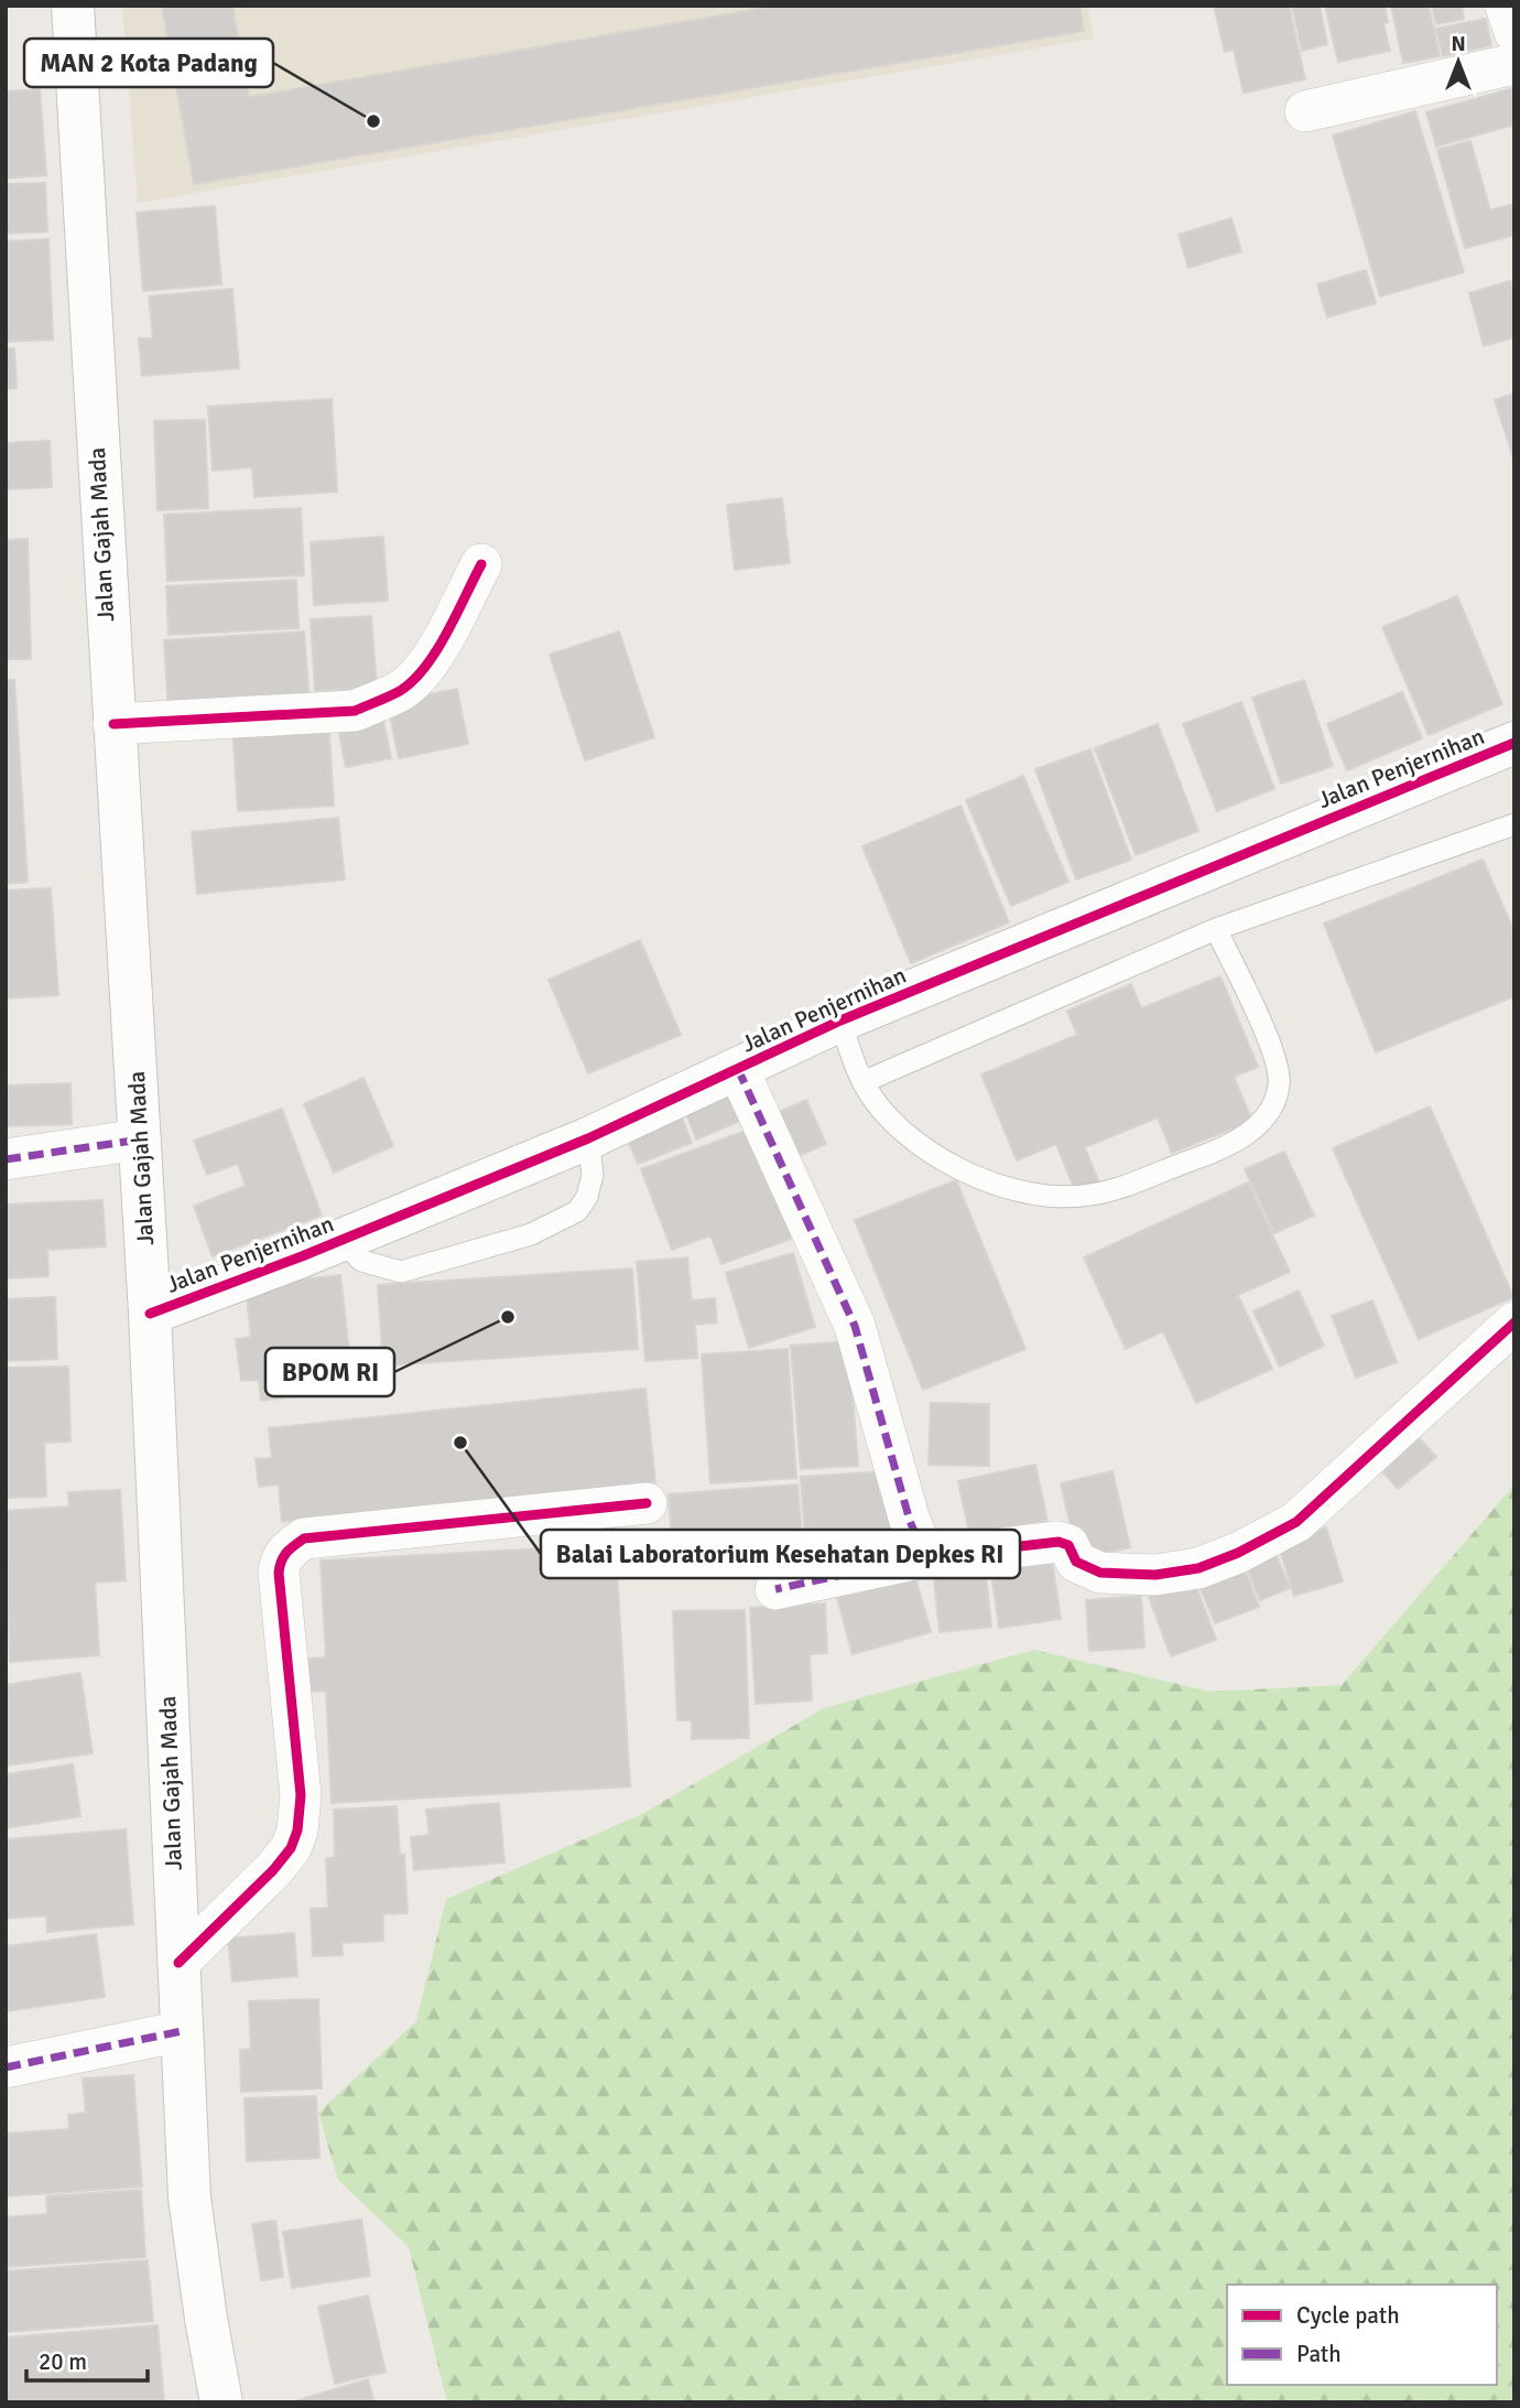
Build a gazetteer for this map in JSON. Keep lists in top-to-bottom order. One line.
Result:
{"streets":{"main road":["Jalan Gajah Mada","Jalan Penjernihan"]},"crossings":[["Jalan Gajah Mada","Jalan Penjernihan"]],"places":["MAN 2 Kota Padang","BPOM RI","Balai Laboratorium Kesehatan Depkes RI"],"legend":["Cycle path","Path"],"scale_bar":"20 m","north":"top"}
